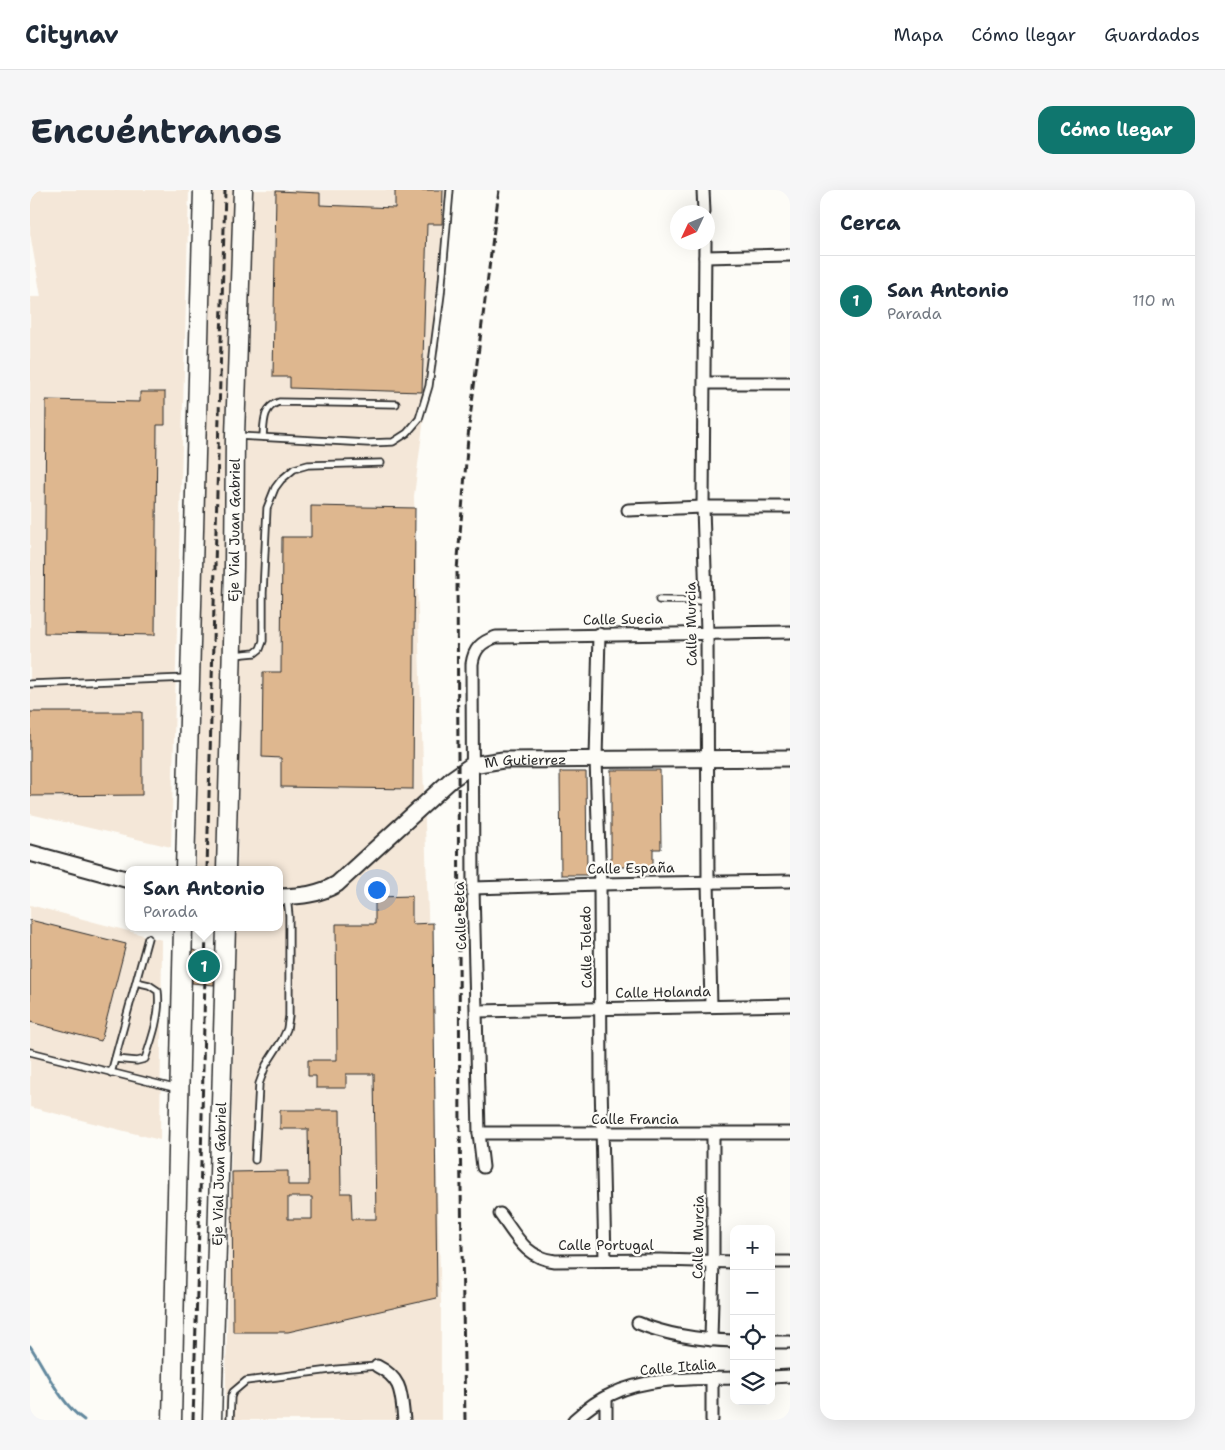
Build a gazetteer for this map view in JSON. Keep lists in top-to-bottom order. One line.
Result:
{"streets":{"main road":["Eje Vial Juan Gabriel"],"street":["Calle Suecia","Calle Murcia","M Gutierrez","Calle España","Calle Beta","Calle Toledo","Calle Holanda","Calle Francia","Calle Portugal","Calle Italia"]},"crossings":[["Calle Suecia","Calle Murcia"],["Calle Suecia","Calle Beta"],["Calle Suecia","Calle Toledo"],["Calle Murcia","M Gutierrez"],["Calle Murcia","Calle España"],["Calle Murcia","Calle Holanda"],["Calle Murcia","Calle Francia"],["Calle Murcia","Calle Portugal"],["Calle Murcia","Calle Italia"],["M Gutierrez","Calle Beta"],["M Gutierrez","Calle Toledo"],["Calle España","Calle Beta"],["Calle España","Calle Toledo"],["Calle Beta","Calle Holanda"],["Calle Beta","Calle Francia"],["Calle Toledo","Calle Holanda"],["Calle Toledo","Calle Francia"],["Calle Toledo","Calle Portugal"]],"north":"bottom left","page":{"header":"Citynav","nav":["Mapa","Cómo llegar","Guardados"],"buttons":"Cómo llegar","title":"Encuéntranos","heading":"Cerca","list":[{"mark":"1","name":"San Antonio","note":"Parada","value":"110 m"}],"popup":["San Antonio","Parada"],"pins":"1","map_buttons":["+","−"]}}
